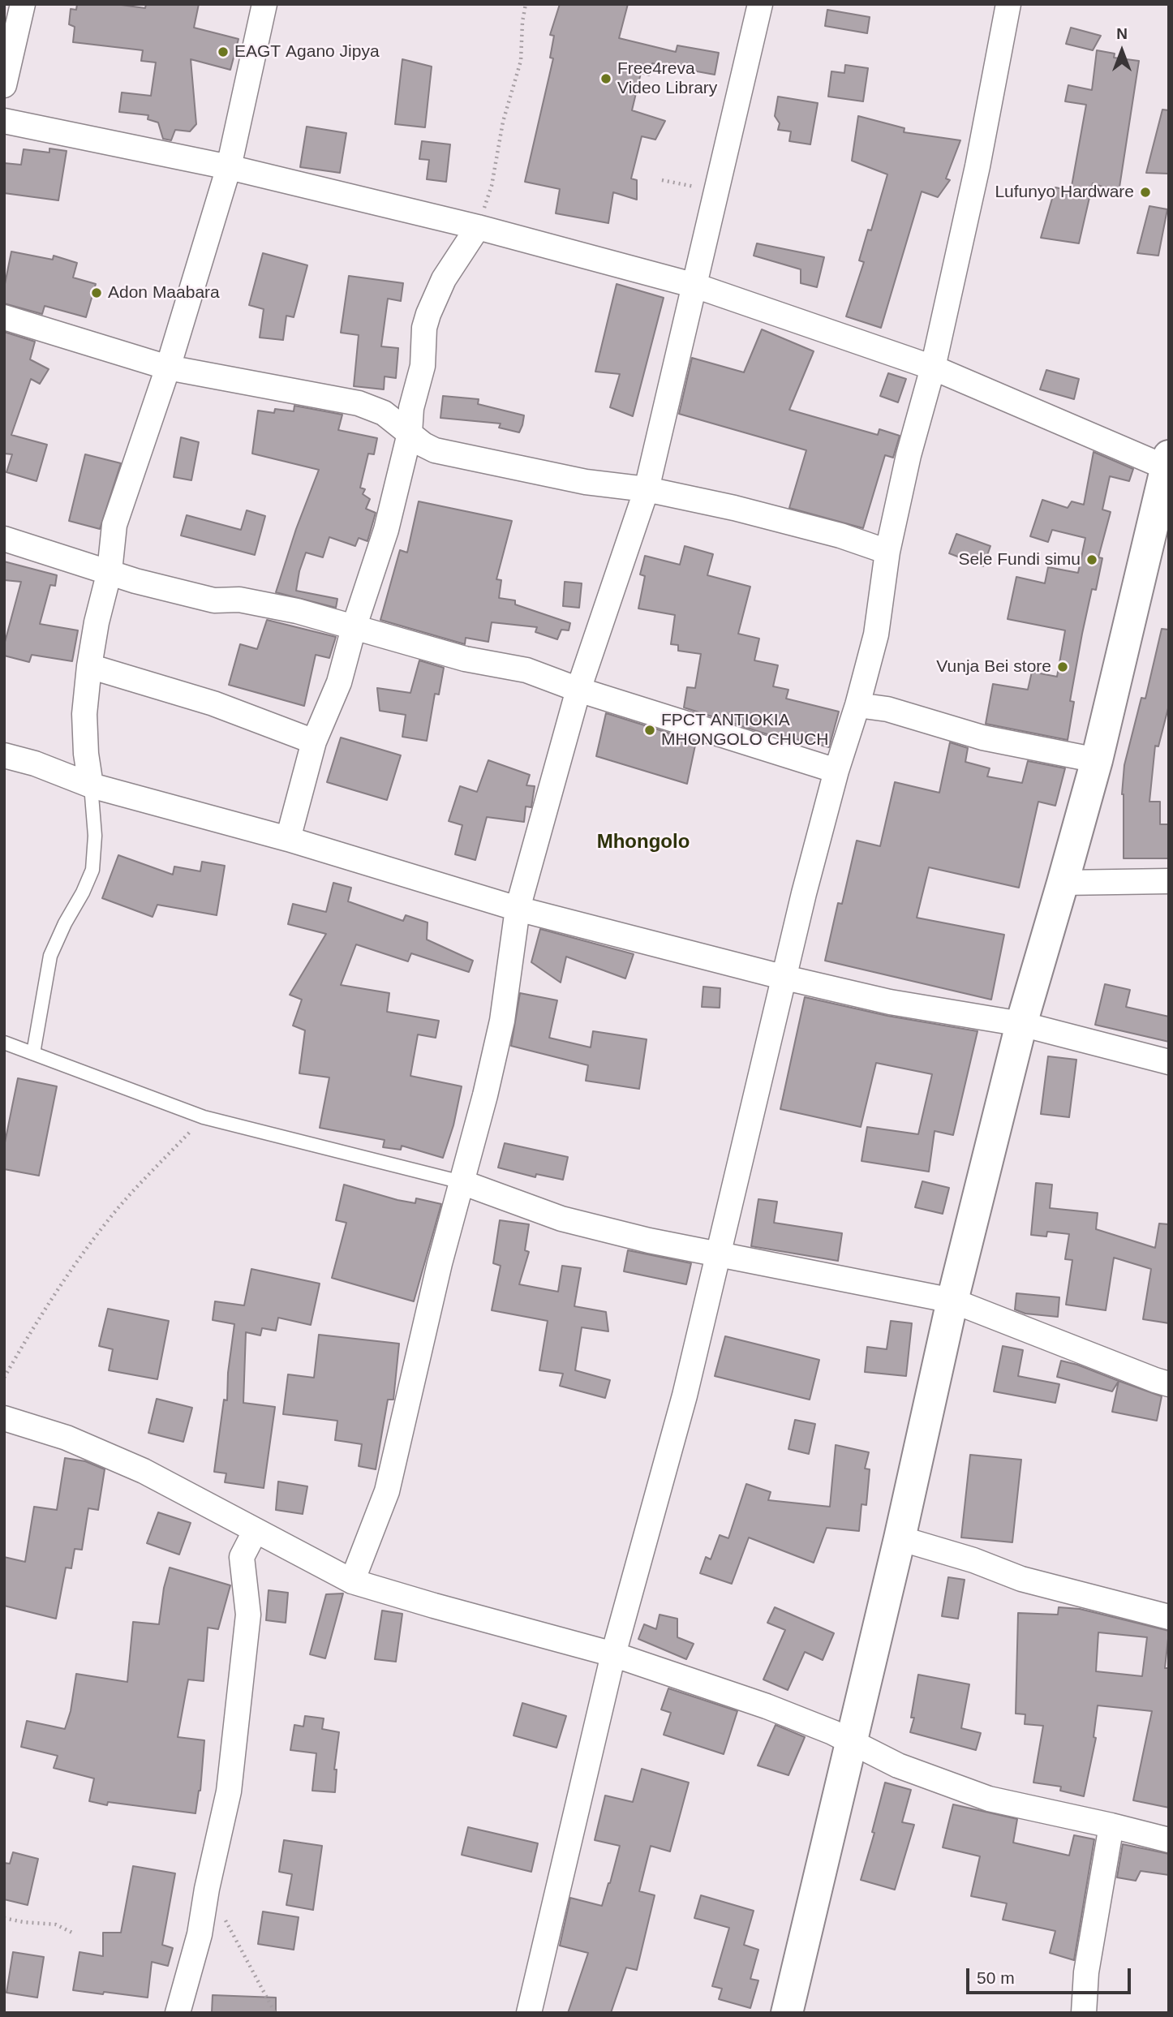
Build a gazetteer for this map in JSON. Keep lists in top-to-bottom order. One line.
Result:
{"districts":["Mhongolo"],"places":["EAGT Agano Jipya","Free4reva Video Library","Lufunyo Hardware","Adon Maabara","Sele Fundi simu","Vunja Bei store","FPCT ANTIOKIA MHONGOLO CHUCH"],"scale_bar":"50 m","north":"top"}
